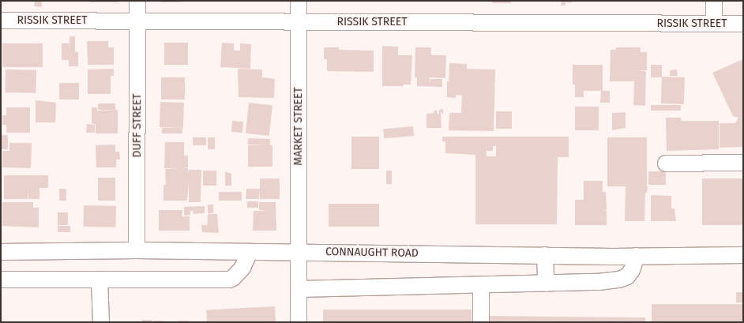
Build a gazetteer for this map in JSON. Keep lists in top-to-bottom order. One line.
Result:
{"streets":{"street":["RISSIK STREET","DUFF STREET","MARKET STREET","CONNAUGHT ROAD"]},"crossings":[["RISSIK STREET","DUFF STREET"],["RISSIK STREET","MARKET STREET"],["DUFF STREET","CONNAUGHT ROAD"],["MARKET STREET","CONNAUGHT ROAD"]]}
